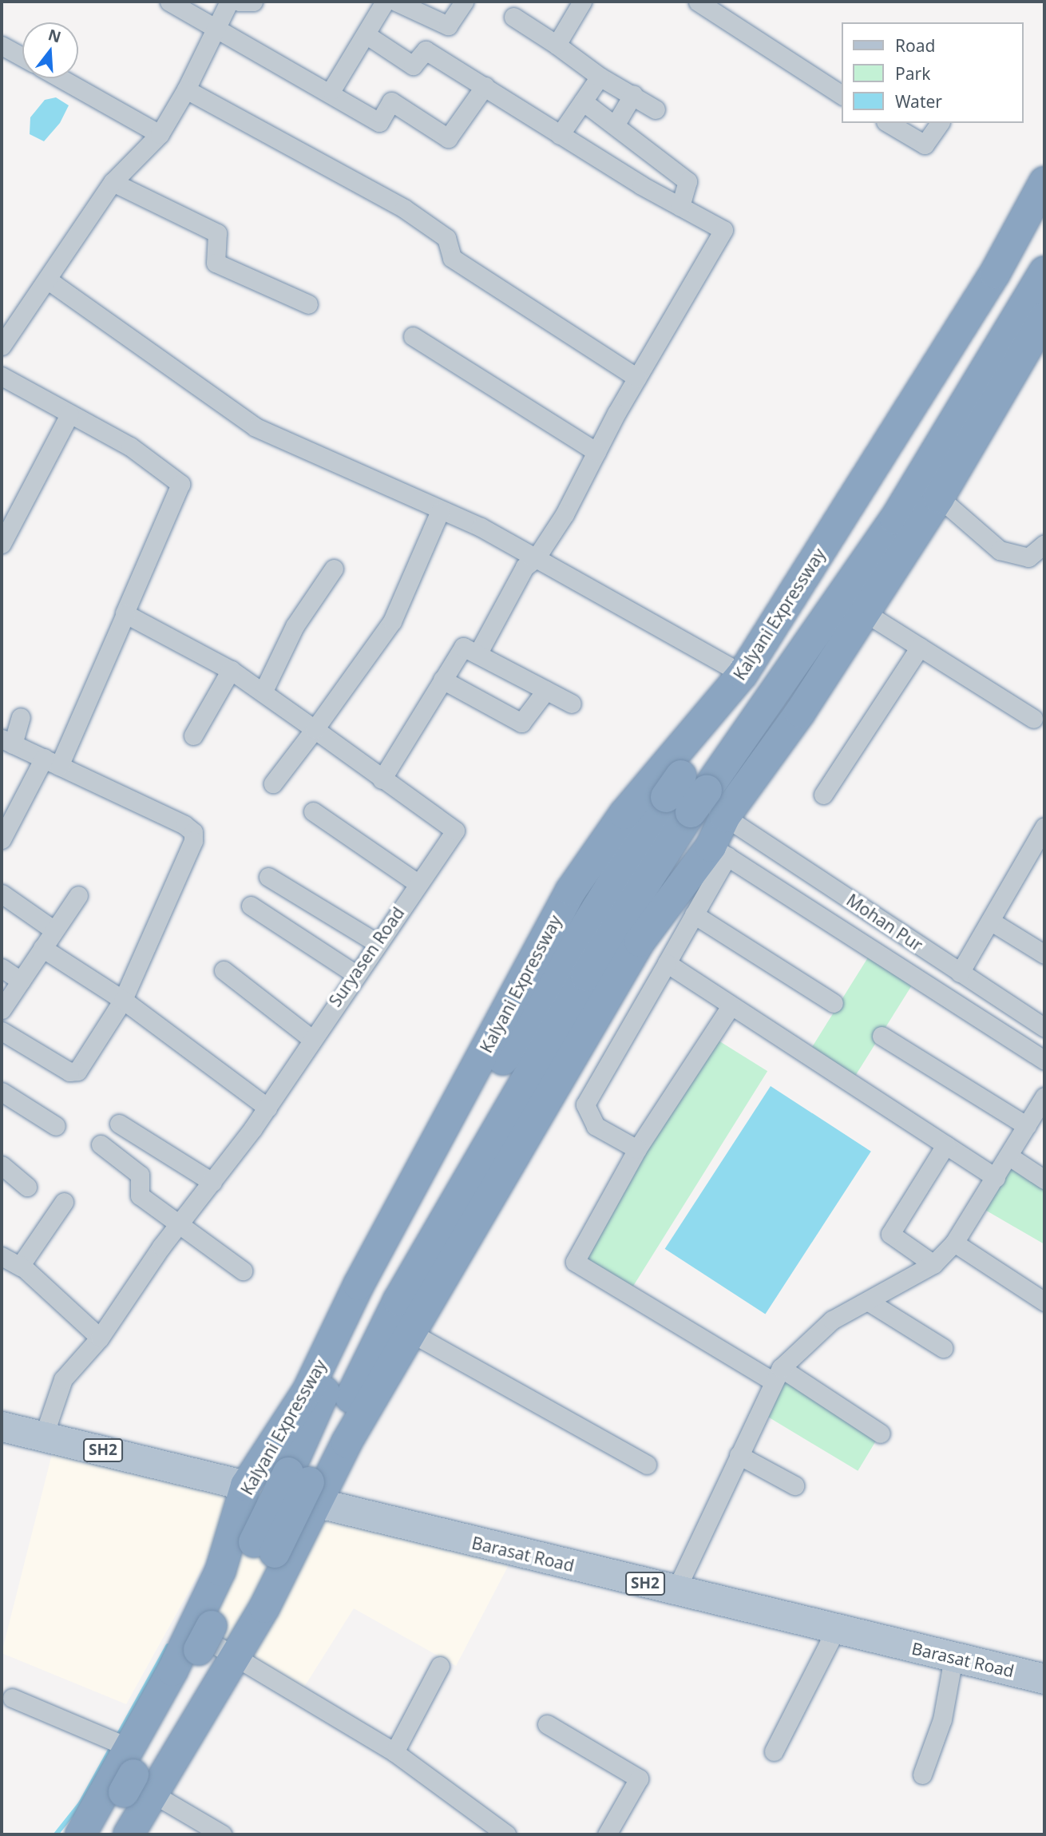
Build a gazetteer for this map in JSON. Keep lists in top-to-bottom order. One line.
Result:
{"streets":{"highway":["Kalyani Expressway"],"main road":["SH2","Barasat Road"],"street":["Mohan Pur","Suryasen Road"]},"crossings":[["Kalyani Expressway","Mohan Pur"],["Kalyani Expressway","Barasat Road"],["Suryasen Road","Barasat Road"]],"legend":["Road","Park","Water"],"north":"top"}
